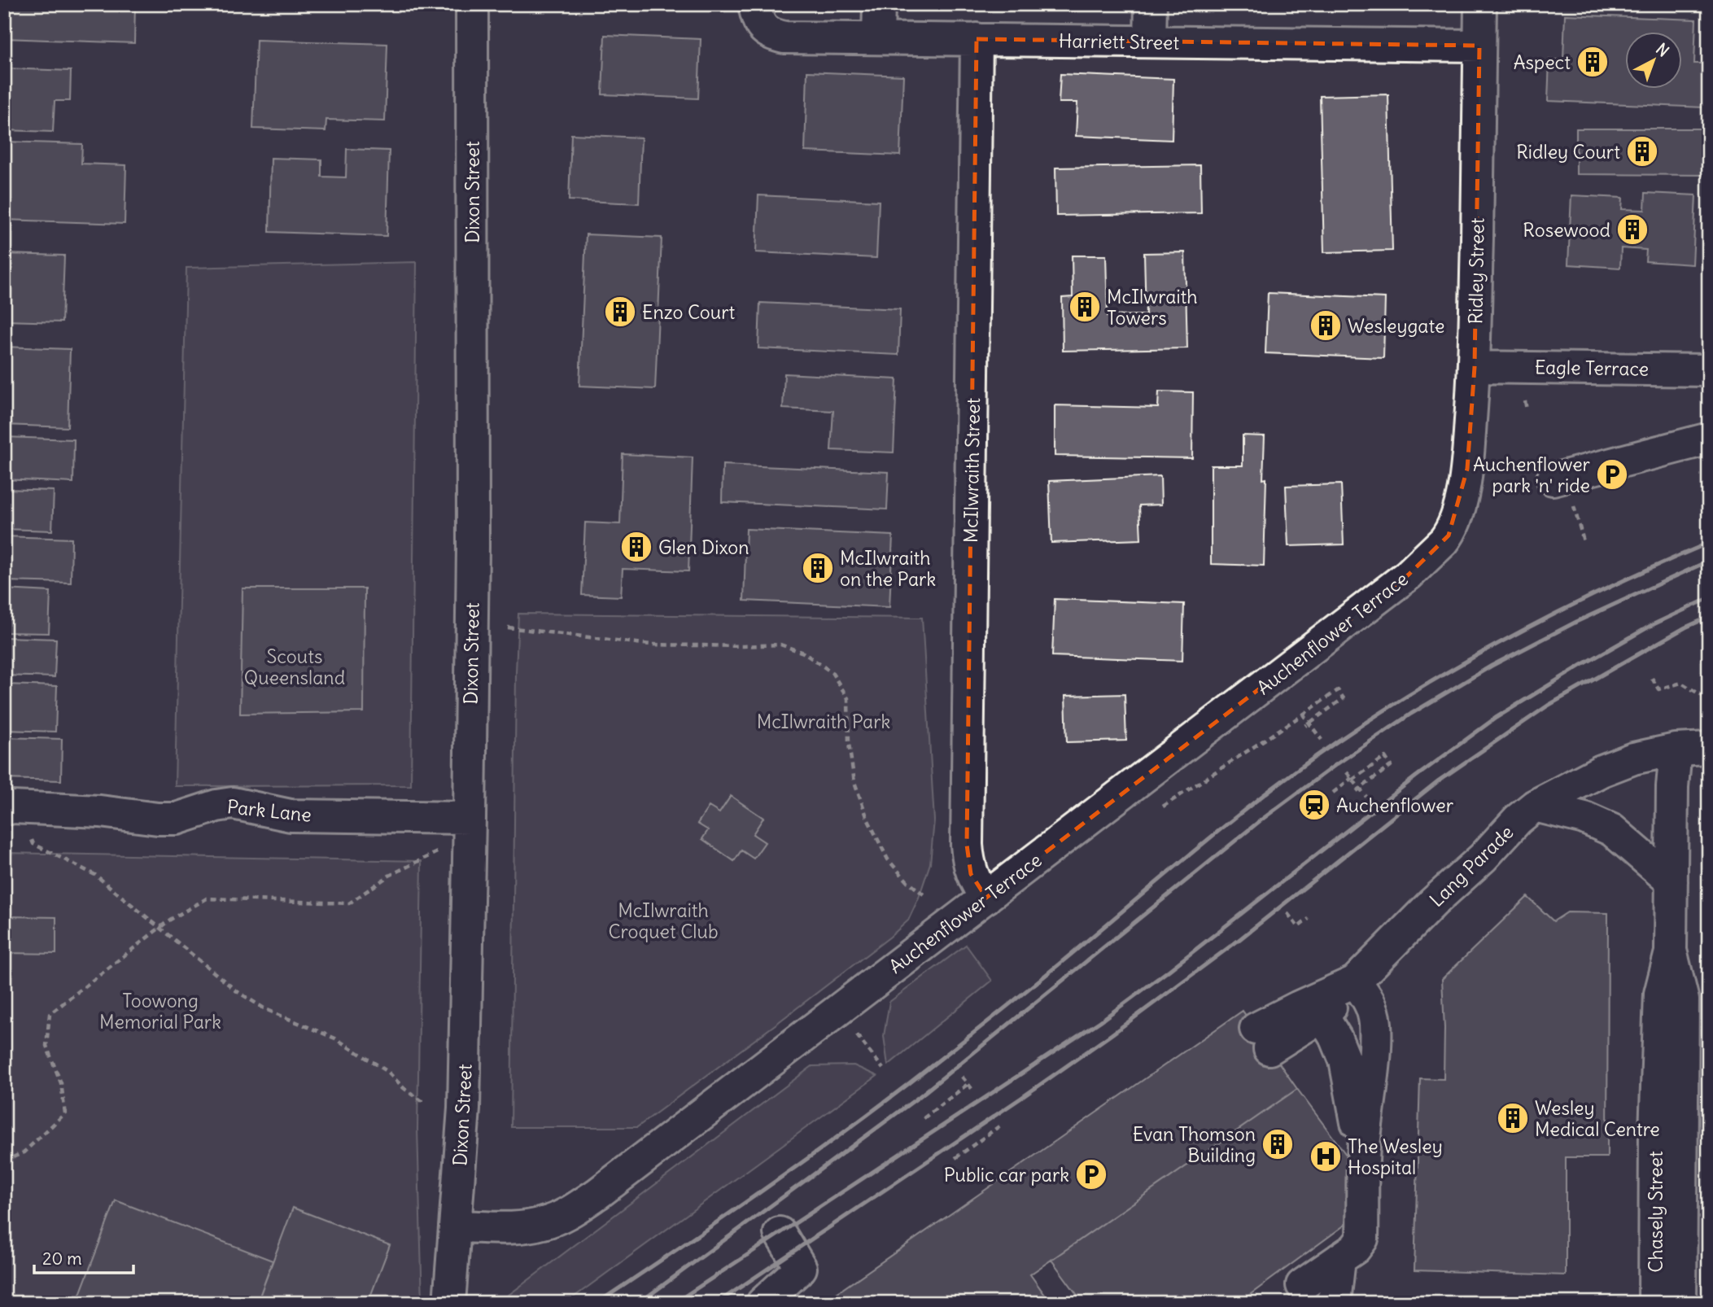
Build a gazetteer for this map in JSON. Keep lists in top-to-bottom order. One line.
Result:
{"streets":{"street":["Harriett Street","Dixon Street","Ridley Street","Eagle Terrace","McIlwraith Street","Auchenflower Terrace","Park Lane","Lang Parade","Chasely Street"]},"crossings":[["Harriett Street","Ridley Street"],["Harriett Street","McIlwraith Street"],["Dixon Street","Auchenflower Terrace"],["Dixon Street","Park Lane"],["Ridley Street","Eagle Terrace"],["Ridley Street","Auchenflower Terrace"],["McIlwraith Street","Auchenflower Terrace"],["Lang Parade","Chasely Street"]],"parks":["Scouts Queensland","McIlwraith Park","McIlwraith Croquet Club","Toowong Memorial Park"],"places":{"building":["Aspect","Ridley Court","Rosewood","McIlwraith Towers","Enzo Court","Wesleygate","Glen Dixon","McIlwraith on the Park","Wesley Medical Centre","Evan Thomson Building"],"parking":["Auchenflower park 'n' ride","Public car park"],"station":["Auchenflower"],"hospital":["The Wesley Hospital"]},"scale_bar":"20 m","north":"top right"}
